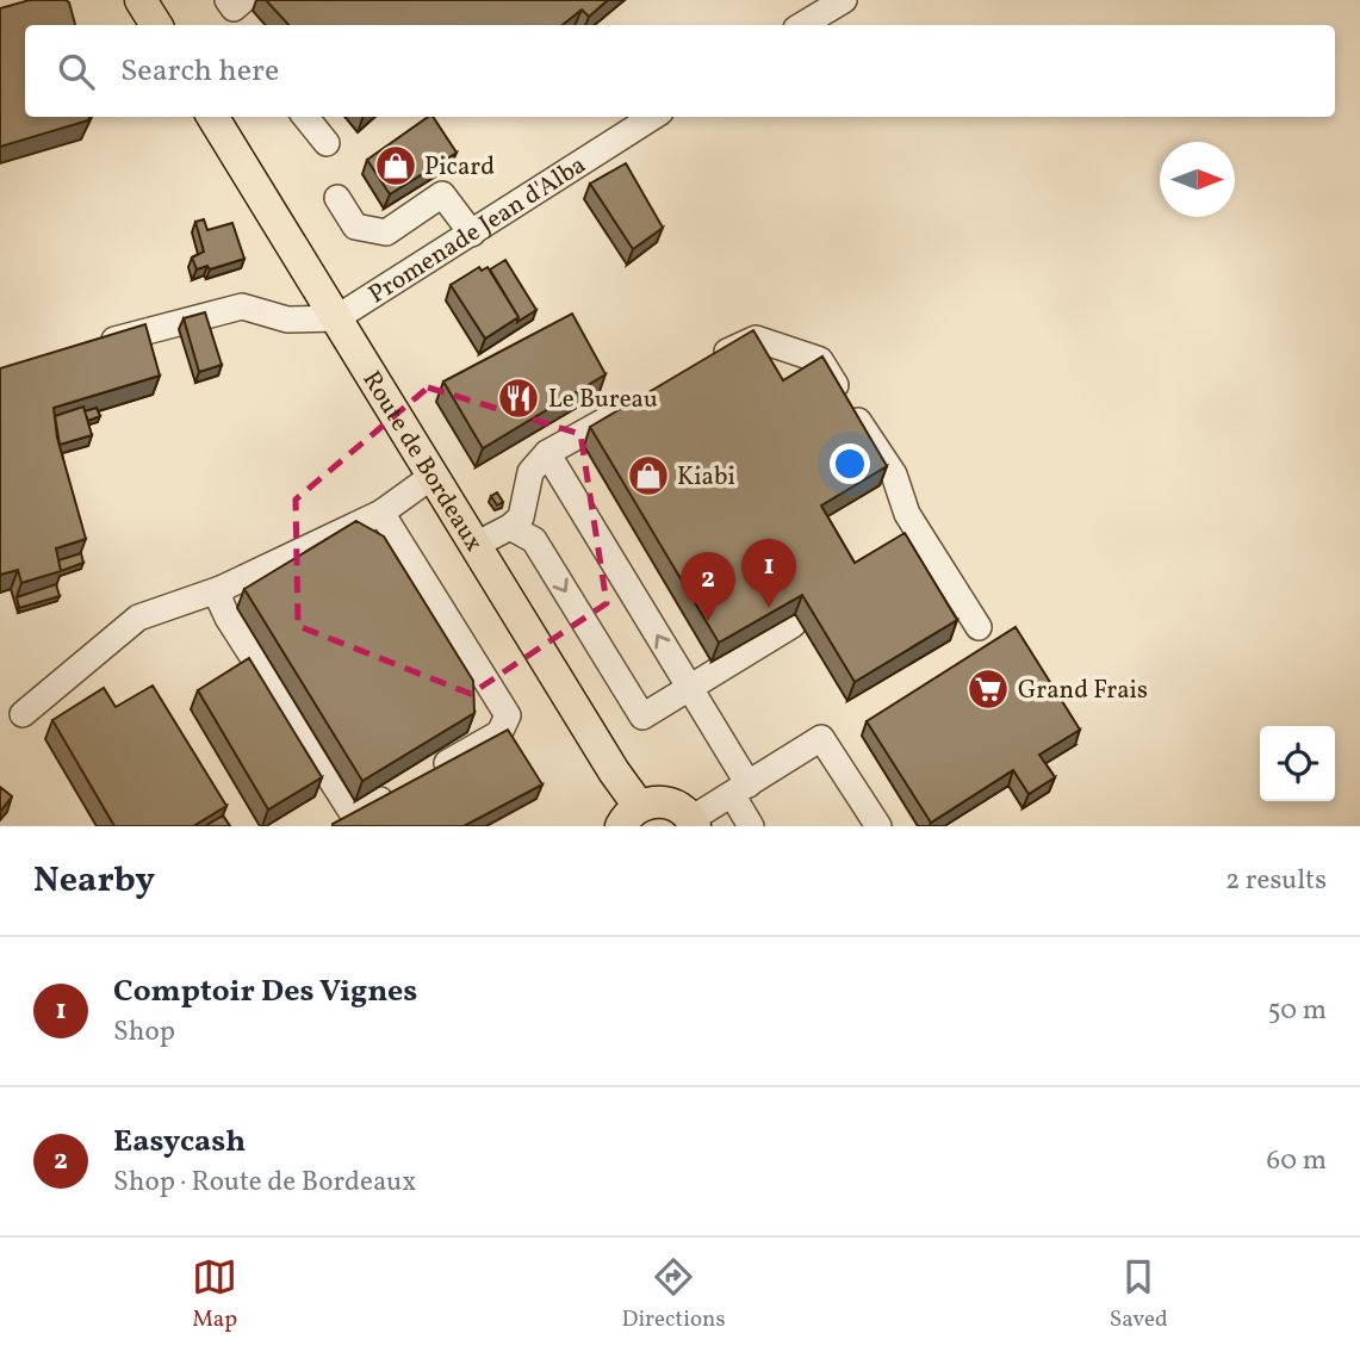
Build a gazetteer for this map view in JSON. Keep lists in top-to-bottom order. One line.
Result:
{"streets":{"main road":["Route de Bordeaux"],"lane":["Promenade Jean d'Alba"]},"crossings":[["Promenade Jean d'Alba","Route de Bordeaux"]],"places":{"shop":["Picard","Kiabi"],"restaurant":["Le Bureau"],"supermarket":["Grand Frais"]},"north":"right","page":{"search":"Search here","pins":["1","2"],"heading":["Nearby","2 results"],"list":[{"mark":"1","name":"Comptoir Des Vignes","note":"Shop","value":"50 m"},{"mark":"2","name":"Easycash","note":"Shop · Route de Bordeaux","value":"60 m"}],"nav":["Map","Directions","Saved"]}}
